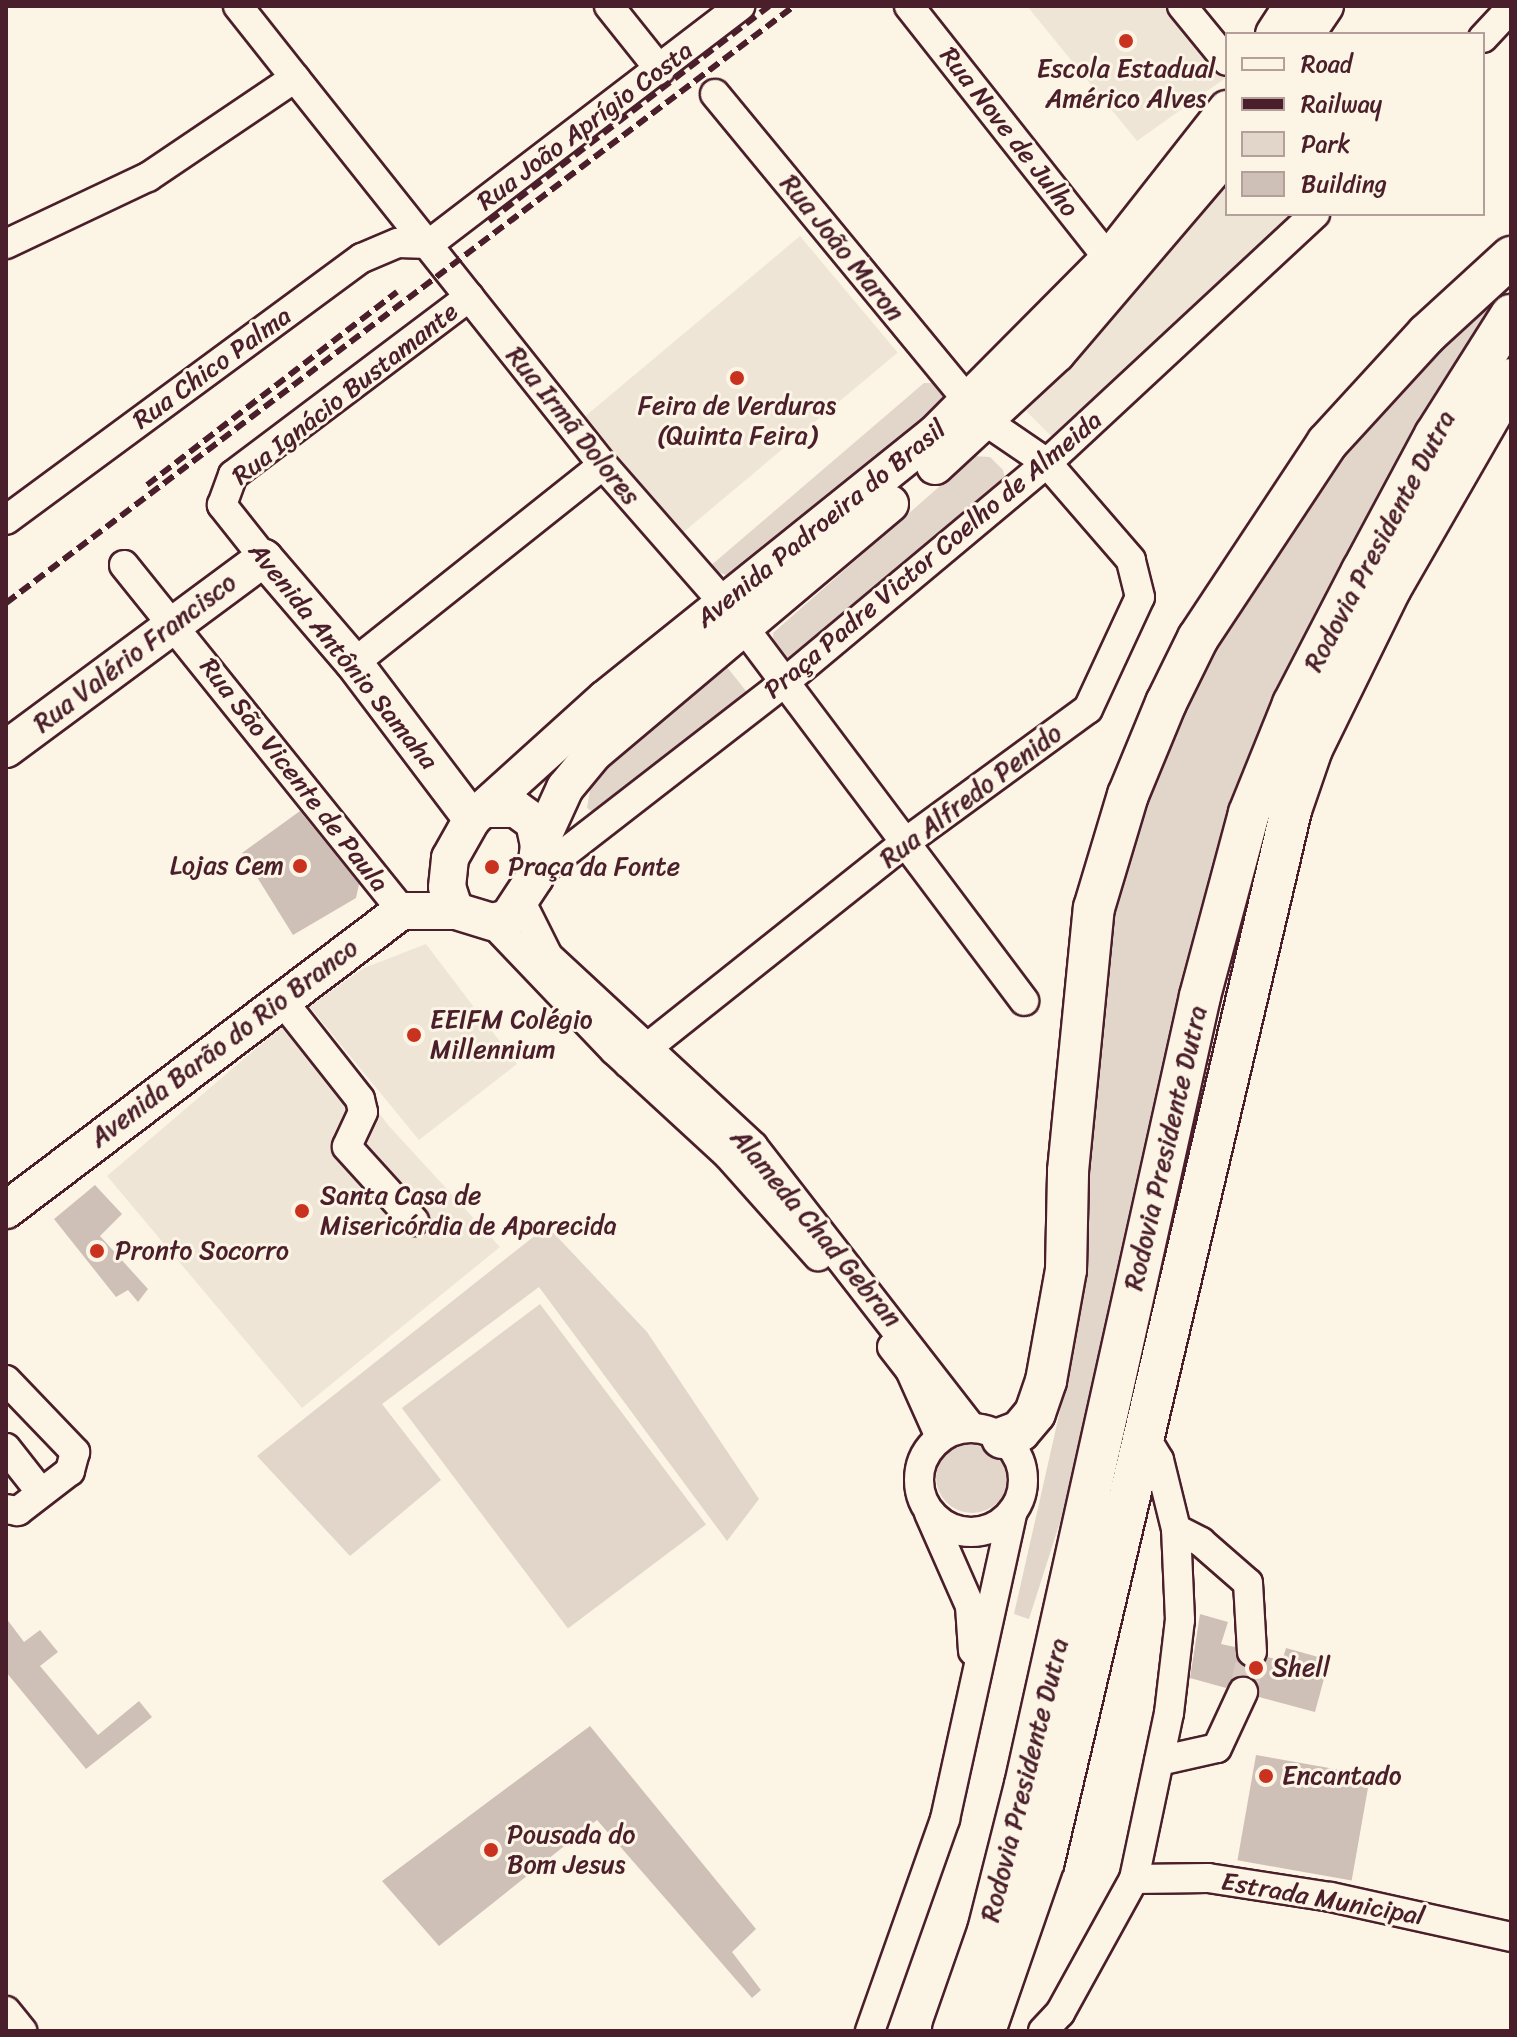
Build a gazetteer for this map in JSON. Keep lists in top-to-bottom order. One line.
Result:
{"streets":{"highway":["Rodovia Presidente Dutra"],"main road":["Avenida Padroeira do Brasil","Rua Valério Francisco","Avenida Antônio Samaha","Avenida Barão do Rio Branco"],"street":["Rua João Aprígio Costa","Rua Nove de Julho","Rua João Maron","Rua Chico Palma","Rua Ignácio Bustamante","Rua Irmã Dolores","Praça Padre Victor Coelho de Almeida","Rua São Vicente de Paula","Rua Alfredo Penido","Alameda Chad Gebran","Estrada Municipal"]},"crossings":[["Rua João Aprígio Costa","Rua Chico Palma"],["Rua João Aprígio Costa","Rua Irmã Dolores"],["Rua Nove de Julho","Avenida Padroeira do Brasil"],["Rua João Maron","Avenida Padroeira do Brasil"],["Rua João Maron","Praça Padre Victor Coelho de Almeida"],["Rua João Maron","Rua Alfredo Penido"],["Rua Chico Palma","Rua Irmã Dolores"],["Rua Ignácio Bustamante","Rua Irmã Dolores"],["Rua Ignácio Bustamante","Avenida Antônio Samaha"],["Rua Irmã Dolores","Avenida Padroeira do Brasil"],["Rua Irmã Dolores","Praça Padre Victor Coelho de Almeida"],["Rua Irmã Dolores","Rua Alfredo Penido"],["Avenida Padroeira do Brasil","Praça Padre Victor Coelho de Almeida"],["Avenida Padroeira do Brasil","Avenida Antônio Samaha"],["Avenida Padroeira do Brasil","Alameda Chad Gebran"],["Praça Padre Victor Coelho de Almeida","Avenida Antônio Samaha"],["Praça Padre Victor Coelho de Almeida","Rua Alfredo Penido"],["Praça Padre Victor Coelho de Almeida","Alameda Chad Gebran"],["Rua Valério Francisco","Avenida Antônio Samaha"],["Rua Valério Francisco","Rua São Vicente de Paula"],["Avenida Antônio Samaha","Alameda Chad Gebran"],["Rua São Vicente de Paula","Avenida Barão do Rio Branco"],["Rua Alfredo Penido","Alameda Chad Gebran"]],"places":["Escola Estadual Américo Alves","Feira de Verduras (Quinta Feira)","Lojas Cem","Praça da Fonte","EEIFM Colégio Millennium","Santa Casa de Misericórdia de Aparecida","Pronto Socorro","Shell","Encantado","Pousada do Bom Jesus"],"legend":["Road","Railway","Park","Building"]}
